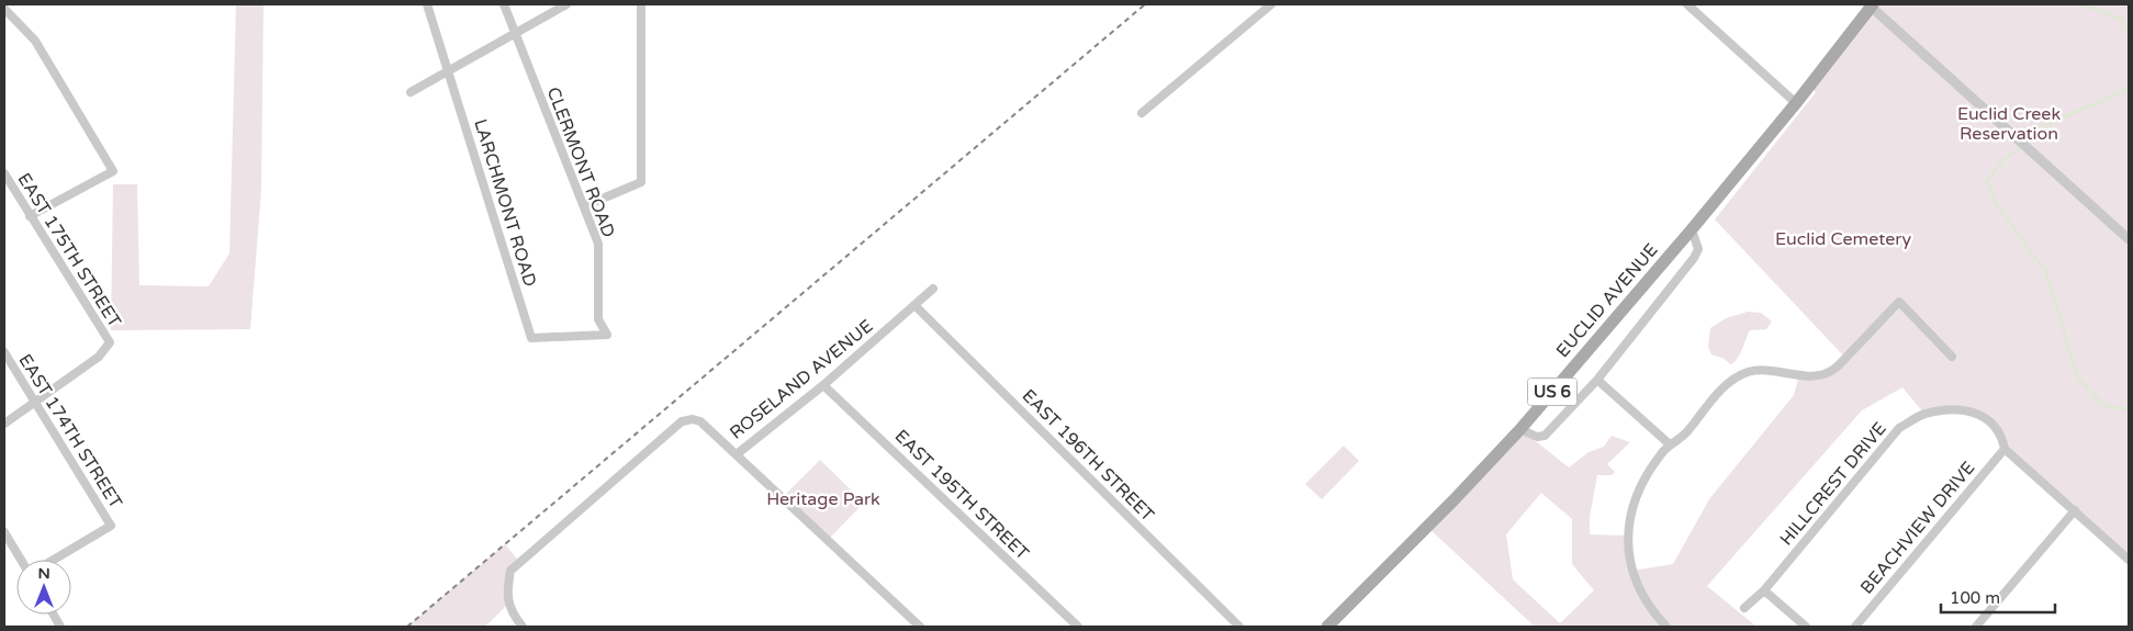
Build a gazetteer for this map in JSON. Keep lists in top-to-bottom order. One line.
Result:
{"streets":{"main road":["EUCLID AVENUE","US 6"],"street":["CLERMONT ROAD","LARCHMONT ROAD","EAST 175TH STREET","ROSELAND AVENUE","EAST 174TH STREET","EAST 196TH STREET","HILLCREST DRIVE","EAST 195TH STREET","BEACHVIEW DRIVE"]},"crossings":[["CLERMONT ROAD","LARCHMONT ROAD"],["EAST 175TH STREET","EAST 174TH STREET"],["ROSELAND AVENUE","EAST 196TH STREET"],["ROSELAND AVENUE","EAST 195TH STREET"],["HILLCREST DRIVE","BEACHVIEW DRIVE"]],"parks":["Euclid Creek Reservation","Euclid Cemetery","Heritage Park"],"scale_bar":"100 m","north":"top"}
